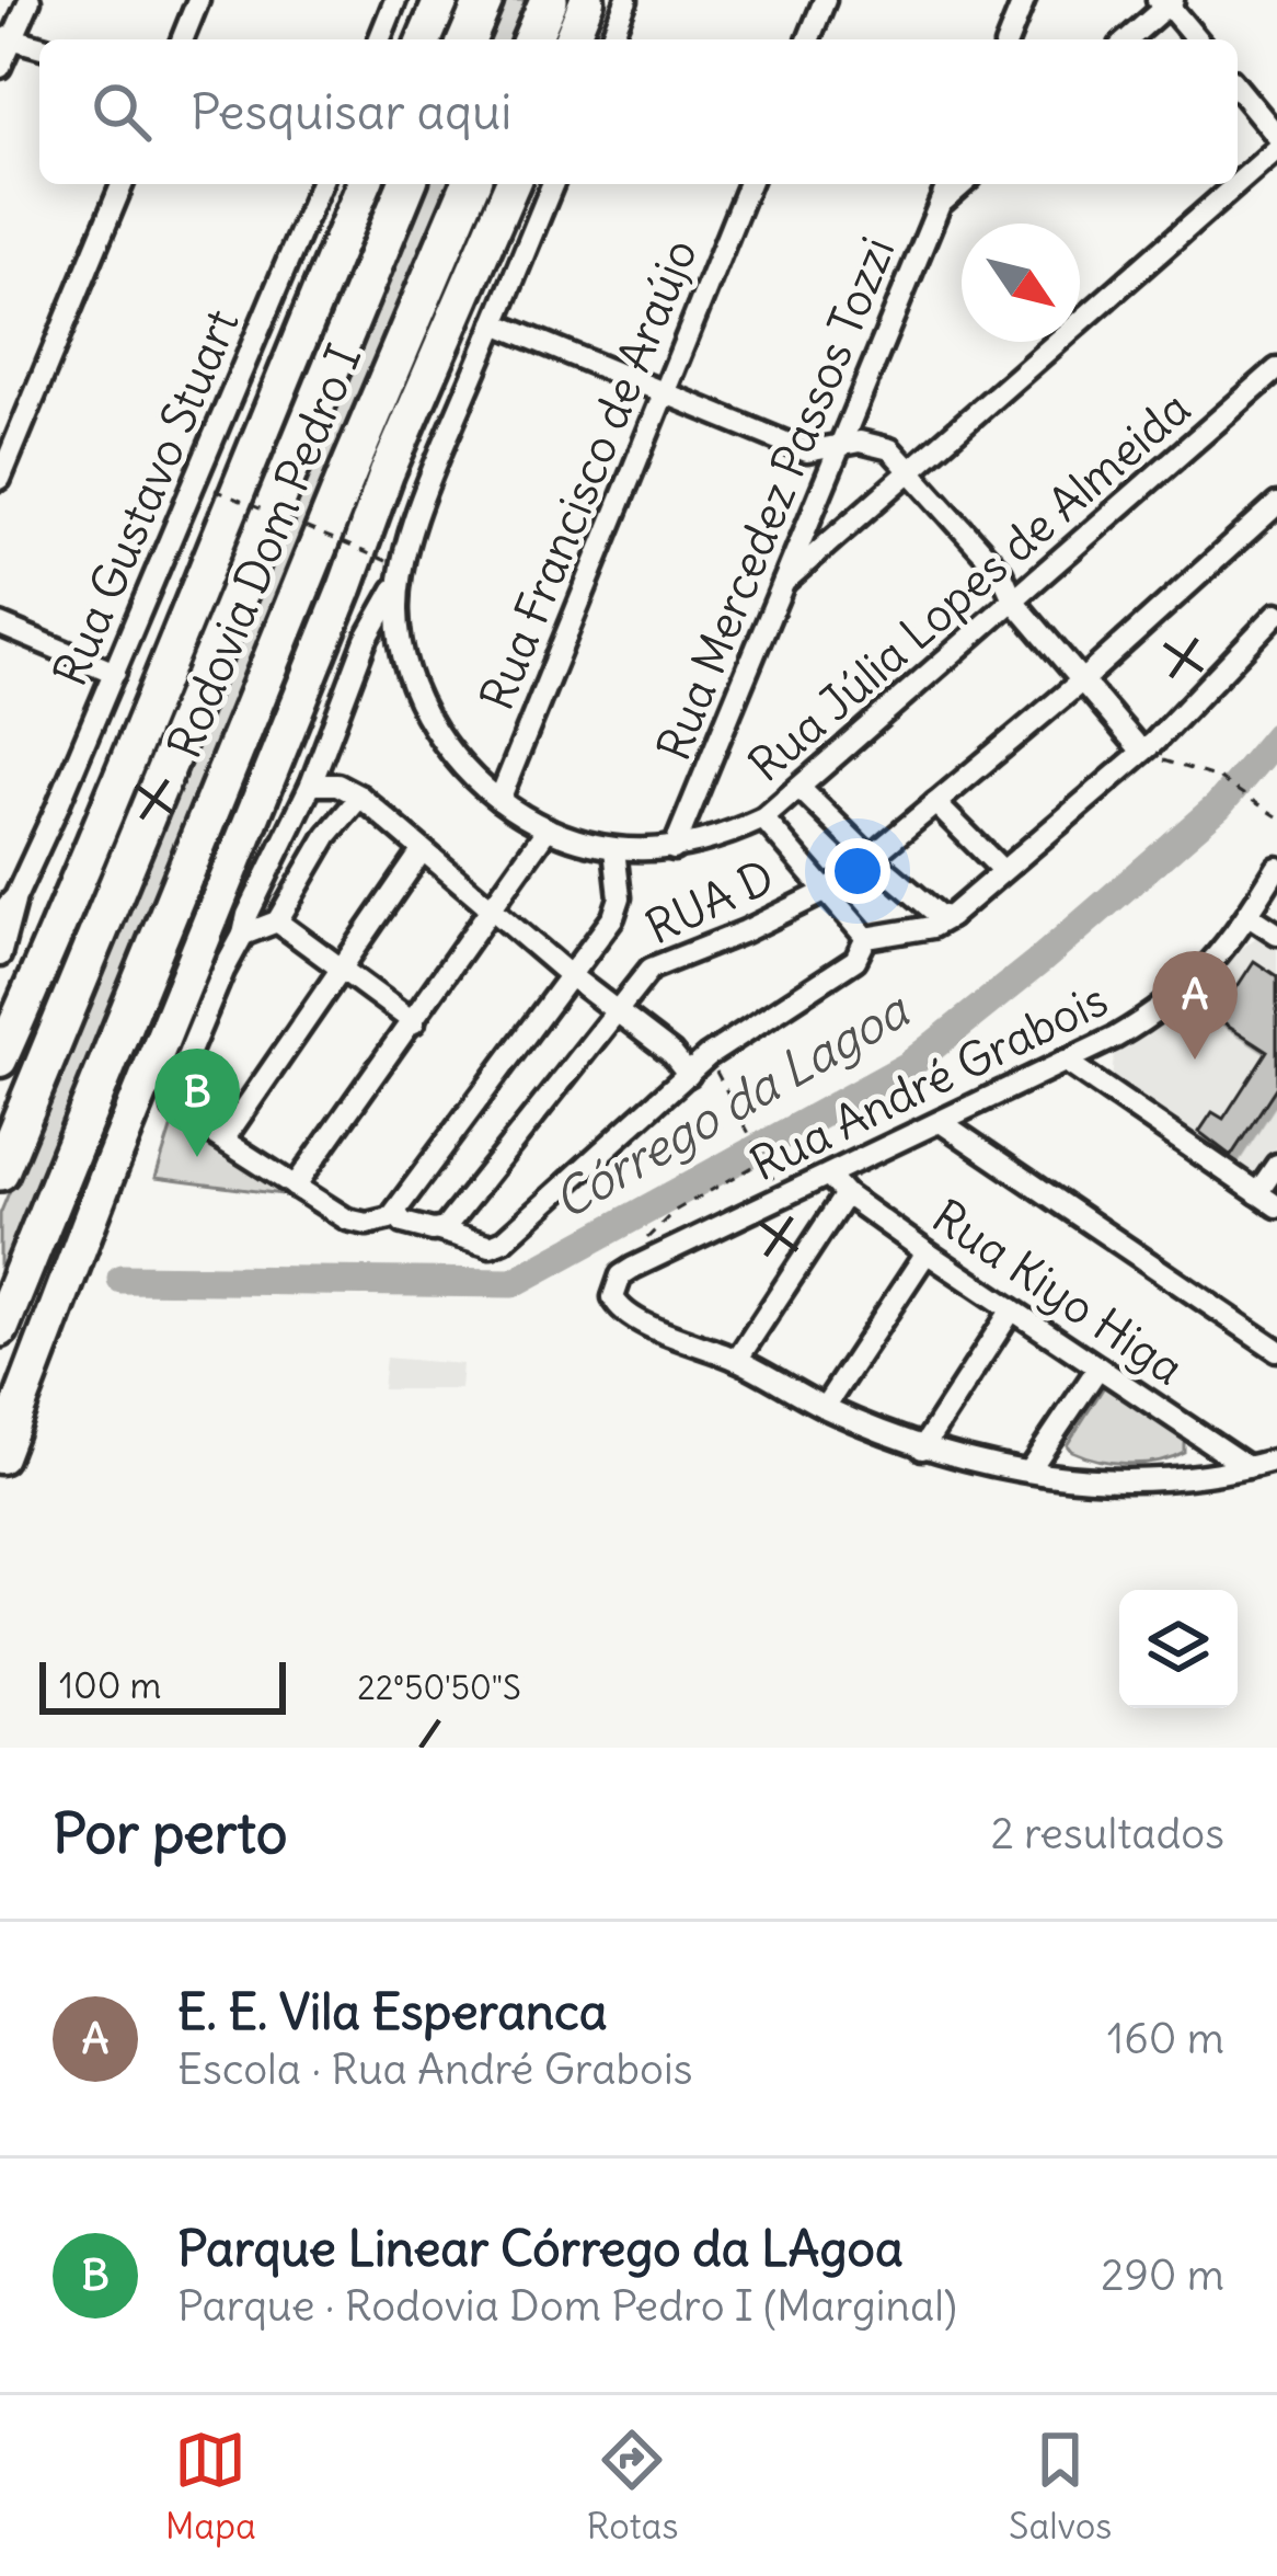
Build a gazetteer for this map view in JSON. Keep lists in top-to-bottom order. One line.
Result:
{"streets":{"highway":["Rodovia Dom Pedro I"],"street":["Rua Francisco de Araújo","Rua Gustavo Stuart","Rua Mercedez Passos Tozzi","Rua Júlia Lopes de Almeida","RUA D","Rua André Grabois","Rua Kiyo Higa"]},"crossings":[["Rua Francisco de Araújo","Rua Júlia Lopes de Almeida"],["Rua Mercedez Passos Tozzi","Rua Júlia Lopes de Almeida"],["Rua André Grabois","Rua Kiyo Higa"]],"water":["Córrego da Lagoa"],"scale_bar":"100 m","north":"bottom right","page":{"search":"Pesquisar aqui","pins":["A","B"],"scale":"100 m","heading":["Por perto","2 resultados"],"list":[{"mark":"A","name":"E. E. Vila Esperanca","note":"Escola · Rua André Grabois","value":"160 m"},{"mark":"B","name":"Parque Linear Córrego da LAgoa","note":"Parque · Rodovia Dom Pedro I (Marginal)","value":"290 m"}],"nav":["Mapa","Rotas","Salvos"]},"coordinates":["22°50'50\"S"]}
